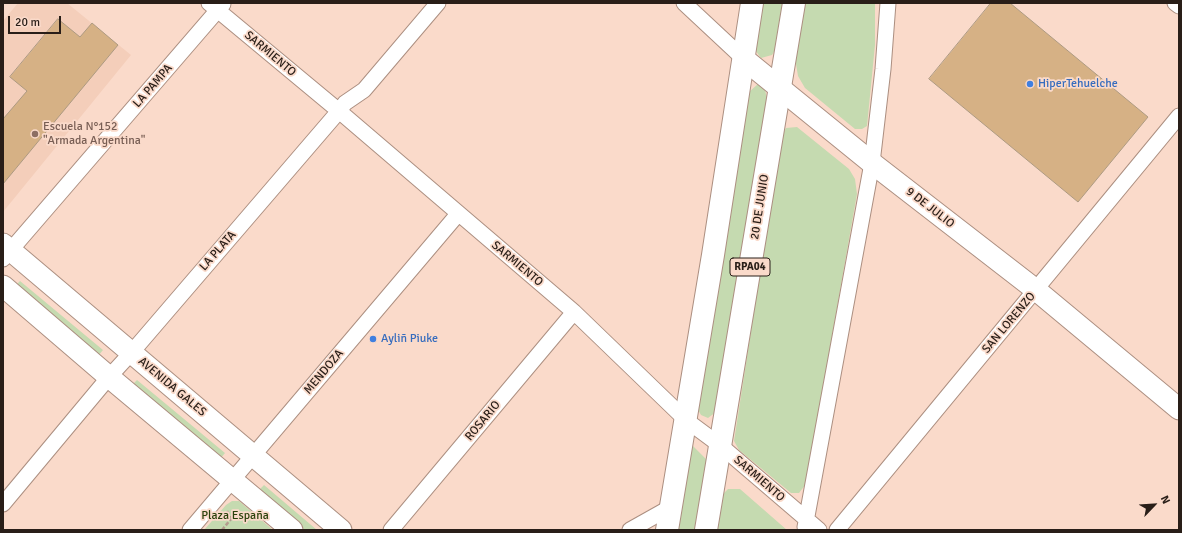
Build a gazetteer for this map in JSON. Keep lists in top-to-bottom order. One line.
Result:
{"streets":{"main road":["20 DE JUNIO","9 DE JULIO","RPA04","AVENIDA GALES"],"street":["SARMIENTO","LA PAMPA","LA PLATA","SAN LORENZO","MENDOZA","ROSARIO"]},"crossings":[["SARMIENTO","LA PAMPA"],["SARMIENTO","20 DE JUNIO"],["SARMIENTO","LA PLATA"],["SARMIENTO","RPA04"],["SARMIENTO","MENDOZA"],["SARMIENTO","ROSARIO"],["LA PAMPA","AVENIDA GALES"],["20 DE JUNIO","9 DE JULIO"],["9 DE JULIO","RPA04"],["9 DE JULIO","SAN LORENZO"],["LA PLATA","AVENIDA GALES"],["MENDOZA","AVENIDA GALES"]],"parks":["Plaza España"],"places":["HiperTehuelche","Escuela N°152 \"Armada Argentina\"","Ayliñ Piuke"],"scale_bar":"20 m","north":"top right"}
